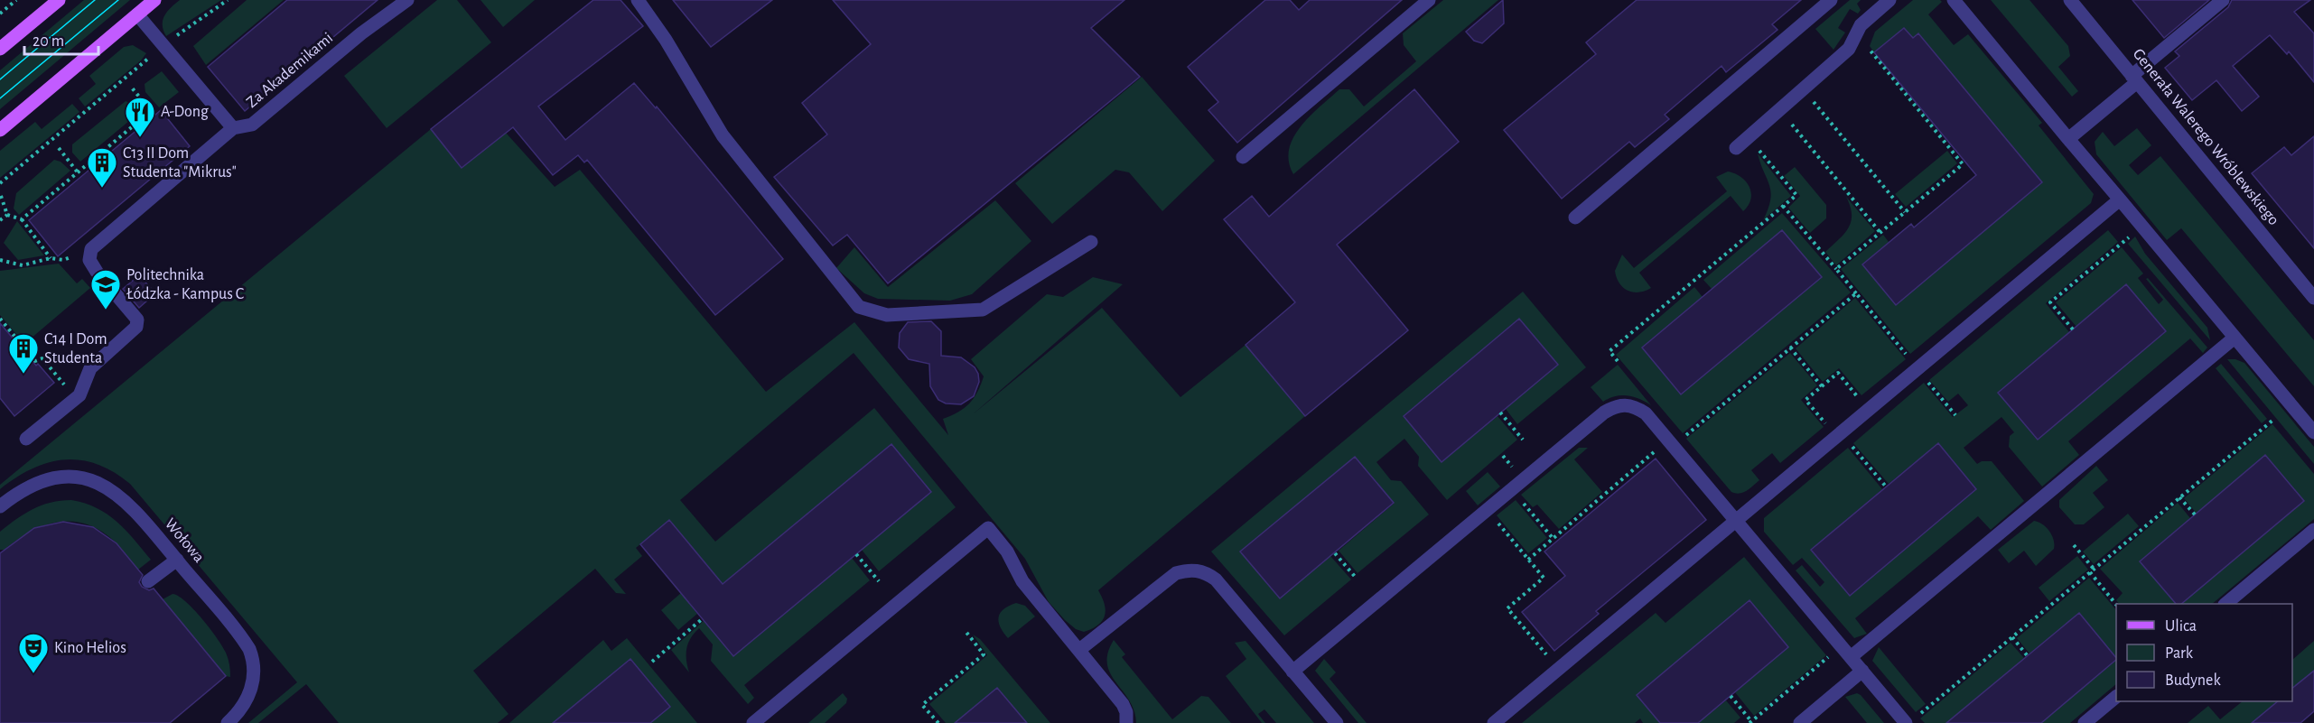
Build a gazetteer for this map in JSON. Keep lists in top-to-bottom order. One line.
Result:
{"streets":{"street":["Za Akademikami","Generała Walerego Wróblewskiego","Wołowa"]},"places":{"restaurant":["A-Dong"],"building":["C13 II Dom Studenta \"Mikrus\"","C14 I Dom Studenta"],"school or university":["Politechnika Łódzka - Kampus C"],"theatre":["Kino Helios"]},"legend":["Ulica","Park","Budynek"],"scale_bar":"20 m"}
